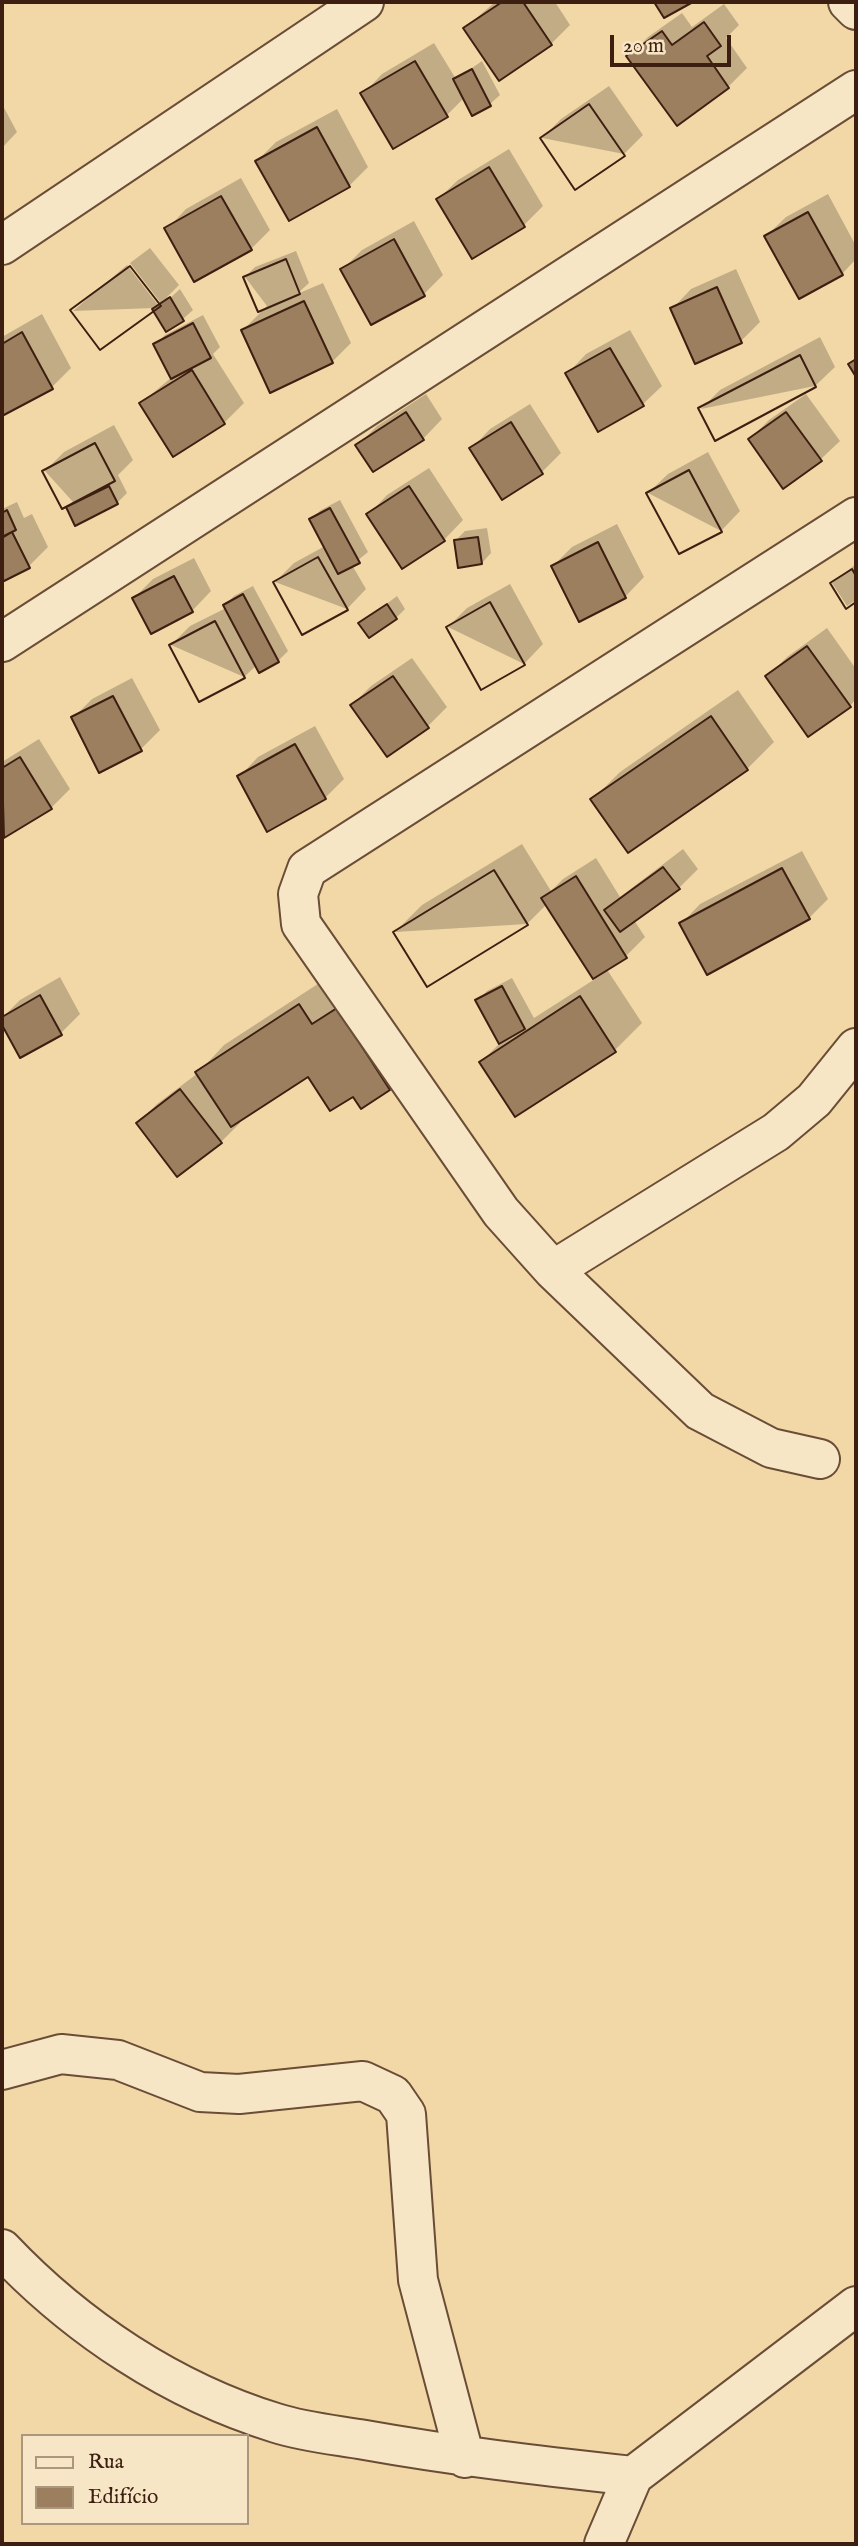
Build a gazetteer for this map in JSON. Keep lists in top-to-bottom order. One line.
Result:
{"legend":["Rua","Edifício"],"scale_bar":"20 m"}
